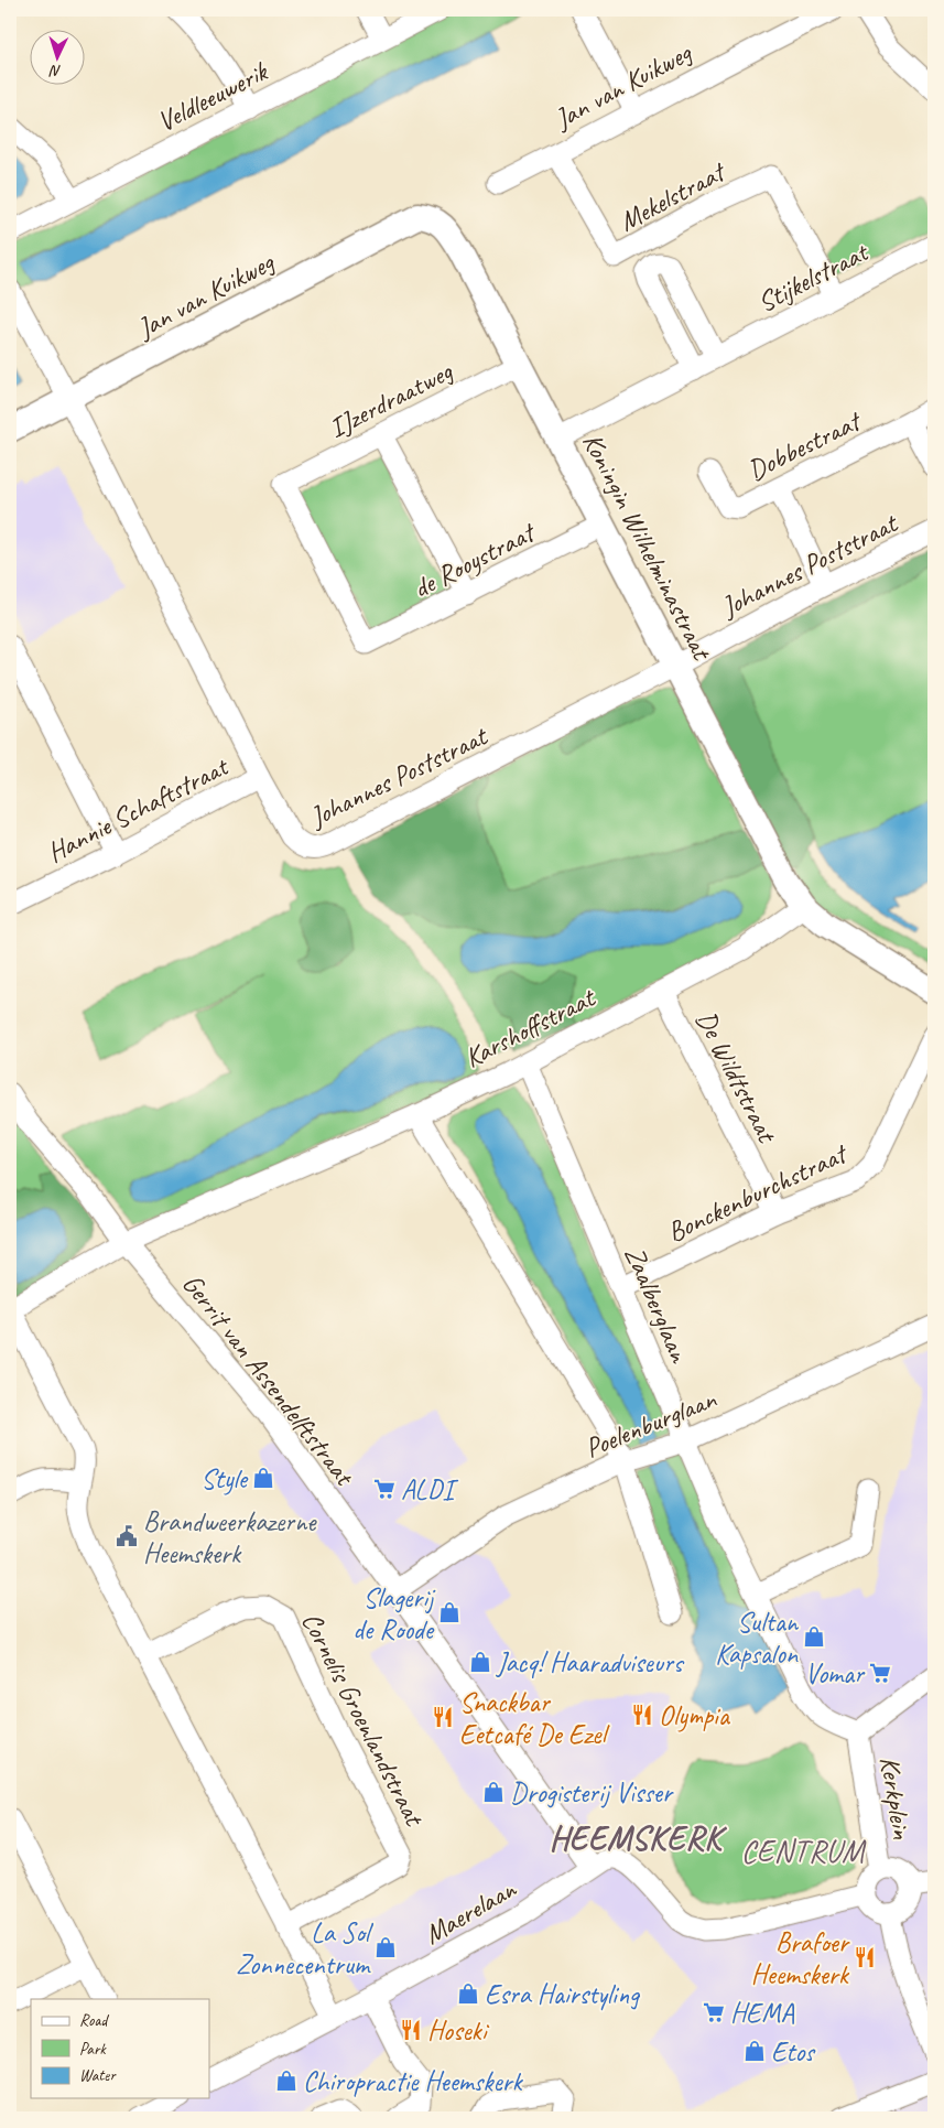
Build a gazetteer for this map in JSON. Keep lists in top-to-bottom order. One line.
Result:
{"streets":{"street":["Jan van Kuikweg","Veldleeuwerik","Mekelstraat","Stijkelstraat","IJzerdraatweg","Dobbestraat","Koningin Wilhelminastraat","de Rooystraat","Johannes Poststraat","Hannie Schaftstraat","Karshoffstraat","De Wildtstraat","Bonckenburchstraat","Zaalberglaan","Gerrit van Assendelftstraat","Poelenburglaan","Cornelis Groenlandstraat","Kerkplein","Maerelaan"]},"crossings":[["Jan van Kuikweg","Mekelstraat"],["Jan van Kuikweg","Koningin Wilhelminastraat"],["Jan van Kuikweg","Johannes Poststraat"],["Mekelstraat","Stijkelstraat"],["Stijkelstraat","Koningin Wilhelminastraat"],["IJzerdraatweg","Koningin Wilhelminastraat"],["IJzerdraatweg","de Rooystraat"],["Koningin Wilhelminastraat","de Rooystraat"],["Koningin Wilhelminastraat","Johannes Poststraat"],["Koningin Wilhelminastraat","Karshoffstraat"],["Johannes Poststraat","Hannie Schaftstraat"],["Karshoffstraat","De Wildtstraat"],["Karshoffstraat","Zaalberglaan"],["Karshoffstraat","Gerrit van Assendelftstraat"],["De Wildtstraat","Bonckenburchstraat"],["Bonckenburchstraat","Zaalberglaan"],["Zaalberglaan","Poelenburglaan"],["Zaalberglaan","Kerkplein"],["Gerrit van Assendelftstraat","Poelenburglaan"],["Gerrit van Assendelftstraat","Maerelaan"],["Kerkplein","Maerelaan"]],"districts":["HEEMSKERK","CENTRUM"],"places":{"shop":["Style","Slagerij de Roode","Sultan Kapsalon","Jacq! Haaradviseurs","Drogisterij Visser","La Sol Zonnecentrum","Esra Hairstyling","Etos","Chiropractie Heemskerk"],"supermarket":["ALDI","Vomar","HEMA"],"public building":["Brandweerkazerne Heemskerk"],"restaurant":["Olympia","Snackbar Eetcafé De Ezel","Brafoer Heemskerk","Hoseki"]},"legend":["Road","Park","Water"],"north":"bottom"}
